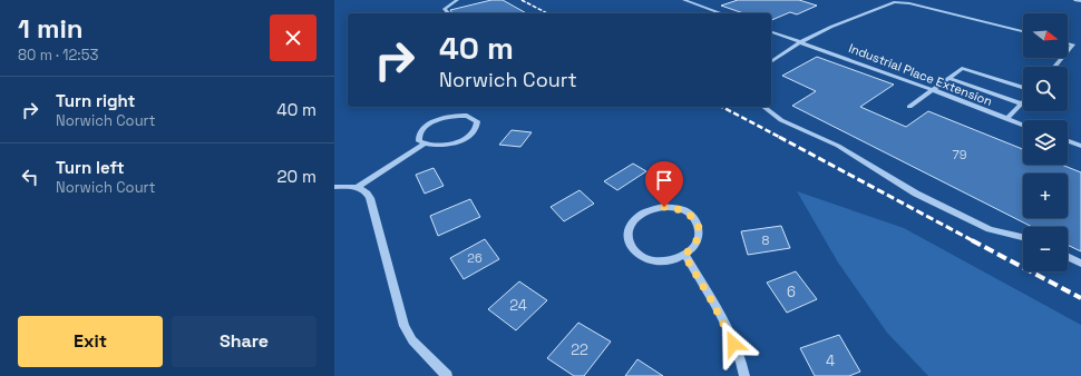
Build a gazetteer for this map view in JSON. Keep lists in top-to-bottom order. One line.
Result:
{"streets":{"street":["Industrial Place Extension"]},"house_numbers":["79","8","26","6","24","22","4"],"north":"right","page":{"heading":["1 min","80 m · 12:53"],"map_buttons":["+","−"],"turn":["40 m","Norwich Court"],"list":[{"name":"Turn right","note":"Norwich Court","value":"40 m"},{"name":"Turn left","note":"Norwich Court","value":"20 m"}],"buttons":["Exit","Share"]}}
